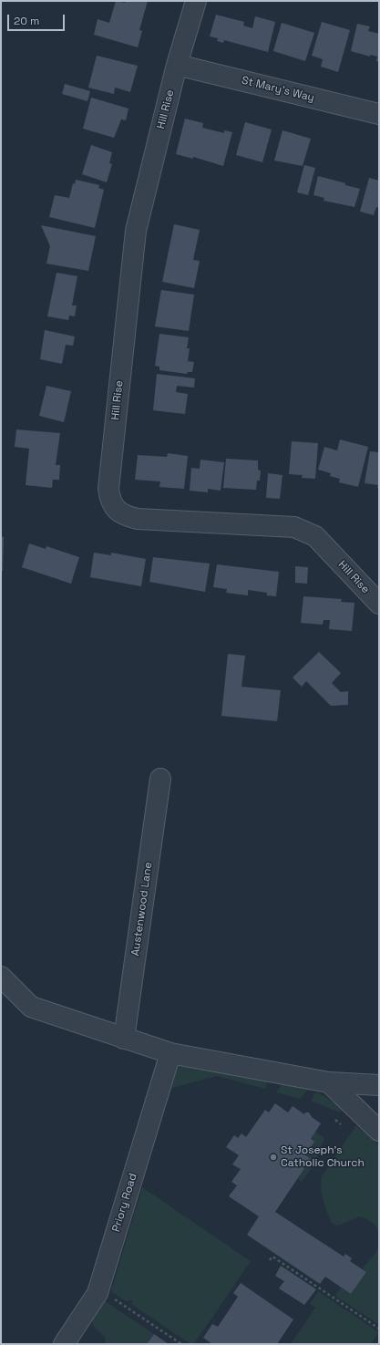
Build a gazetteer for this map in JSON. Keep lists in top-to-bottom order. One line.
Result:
{"streets":{"street":["St Mary's Way","Hill Rise","Austenwood Lane","Priory Road"]},"crossings":[["St Mary's Way","Hill Rise"]],"places":["St Joseph's Catholic Church"],"scale_bar":"20 m"}
